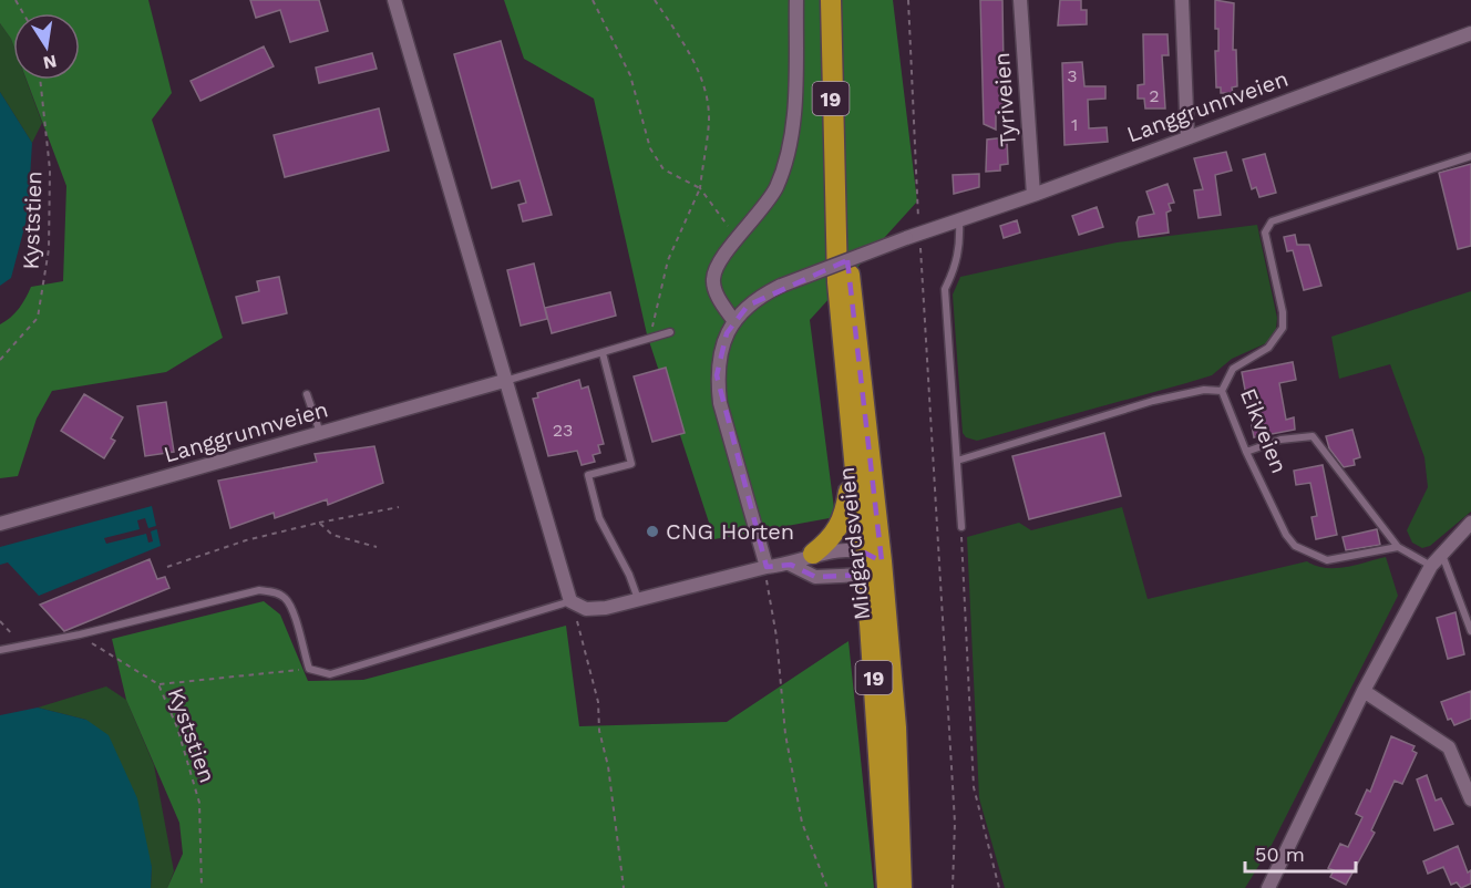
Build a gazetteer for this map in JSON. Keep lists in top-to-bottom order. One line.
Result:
{"streets":{"highway":["19","Midgardsveien"],"street":["Tyriveien","Langgrunnveien"],"lane":["Eikveien"],"path":["Kyststien"]},"crossings":[["19","Midgardsveien"],["Tyriveien","Langgrunnveien"]],"places":["CNG Horten"],"house_numbers":["3","2","1","23"],"scale_bar":"50 m","north":"bottom"}
